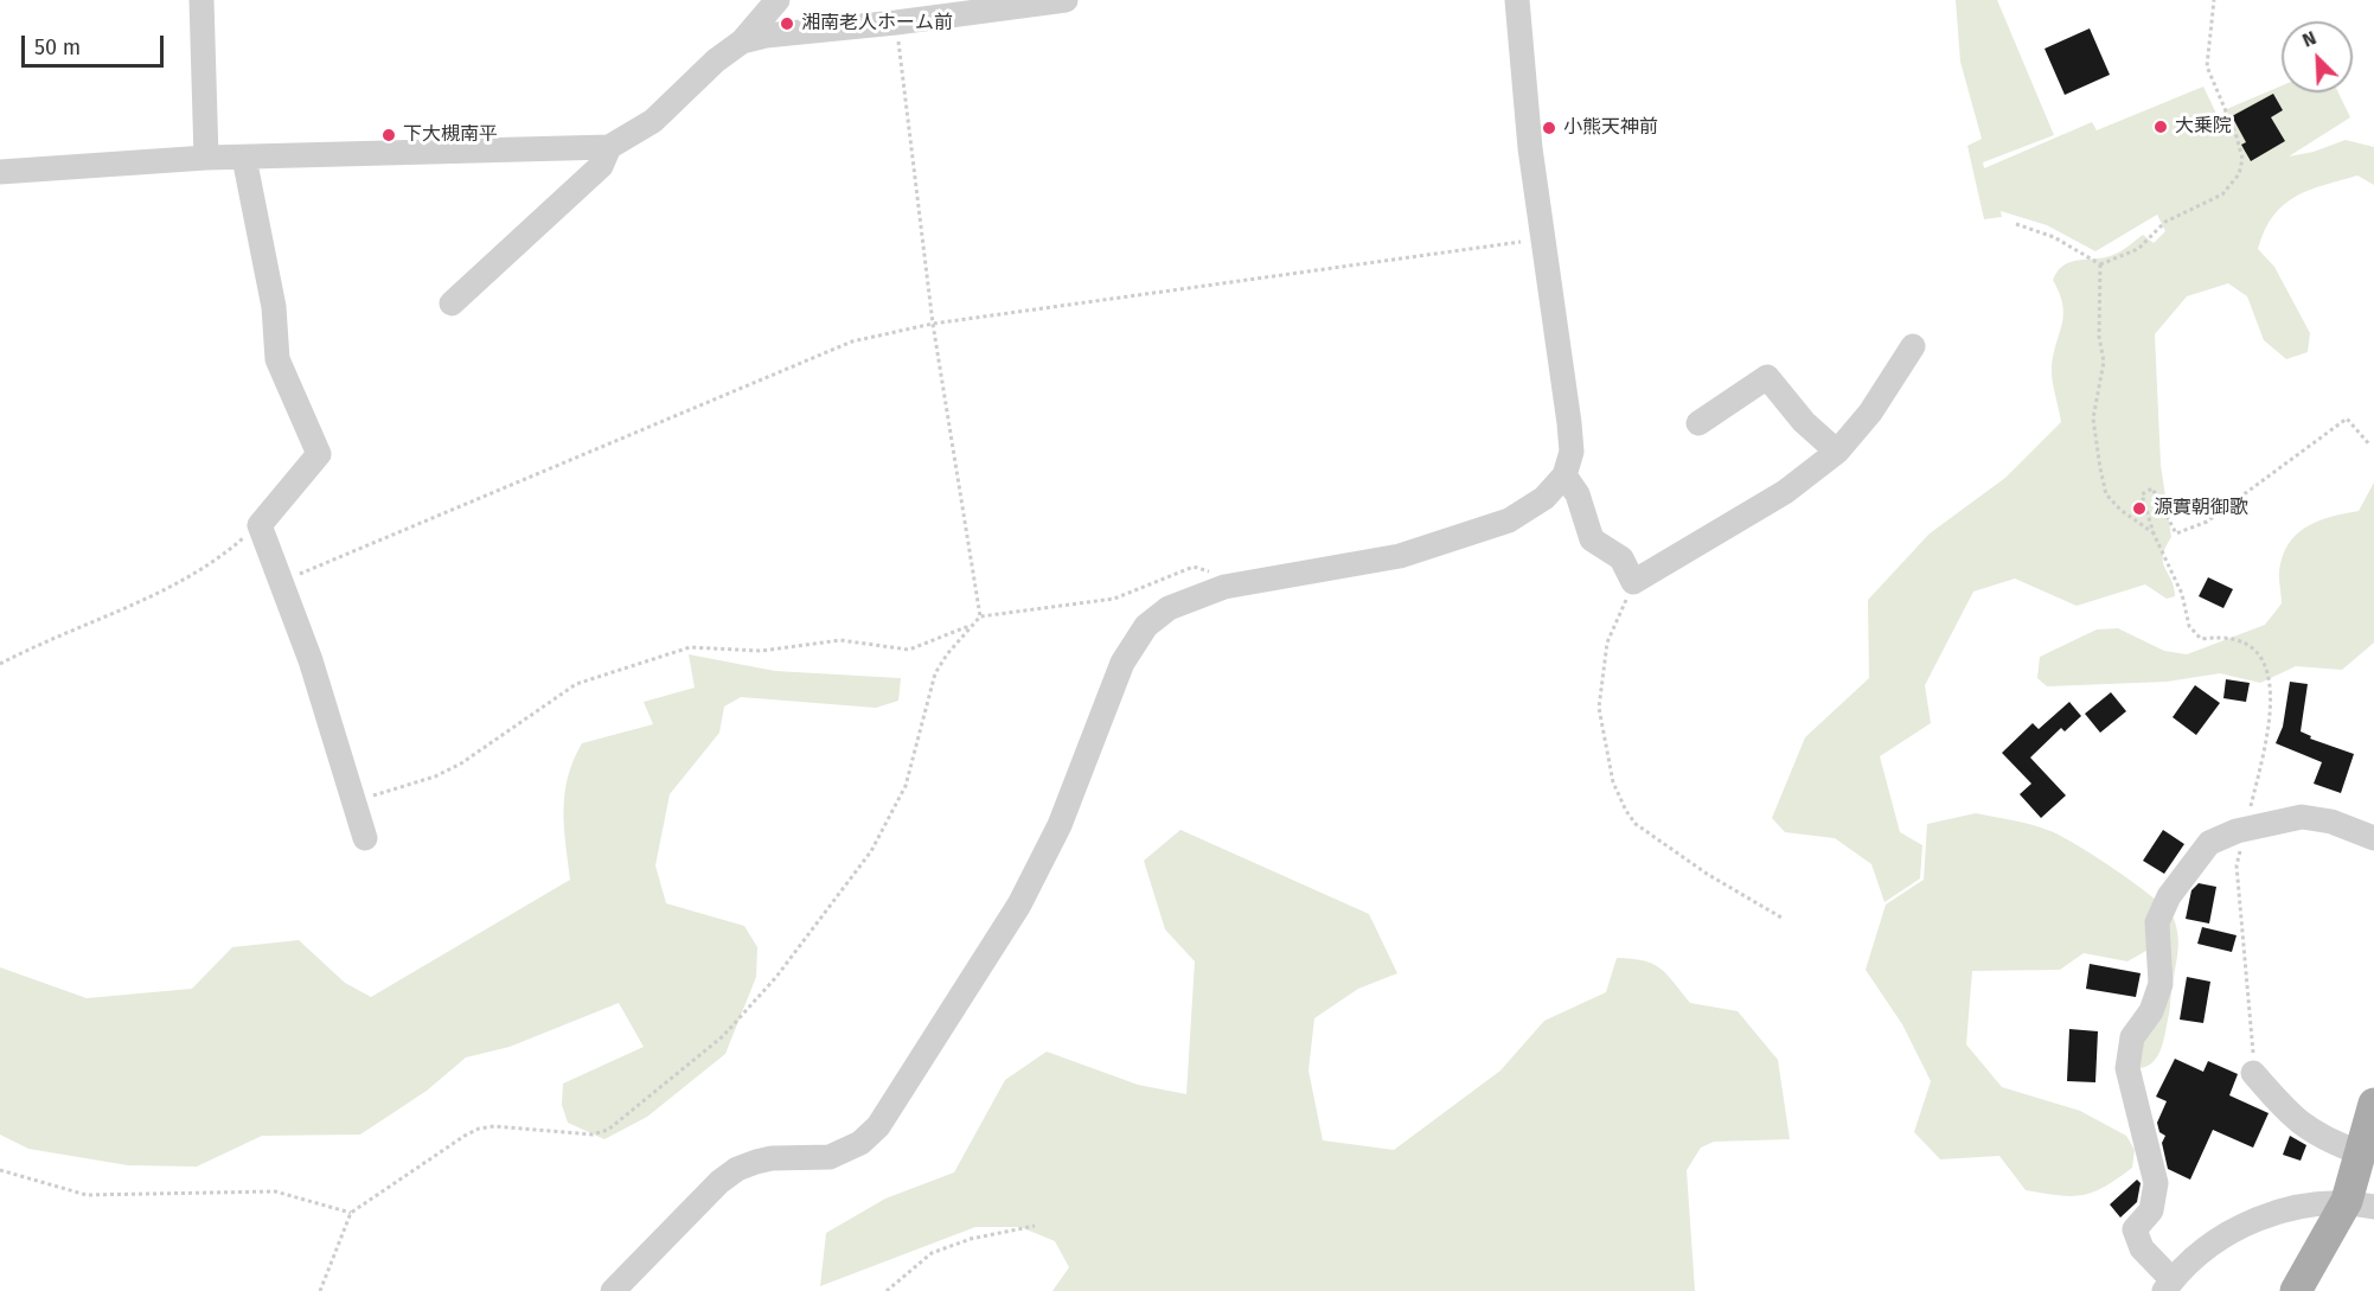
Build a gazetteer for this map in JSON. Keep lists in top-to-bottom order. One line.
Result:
{"places":["湘南老人ホーム前","大乗院","小熊天神前","下大槻南平","源實朝御歌"],"scale_bar":"50 m","north":"top left"}
